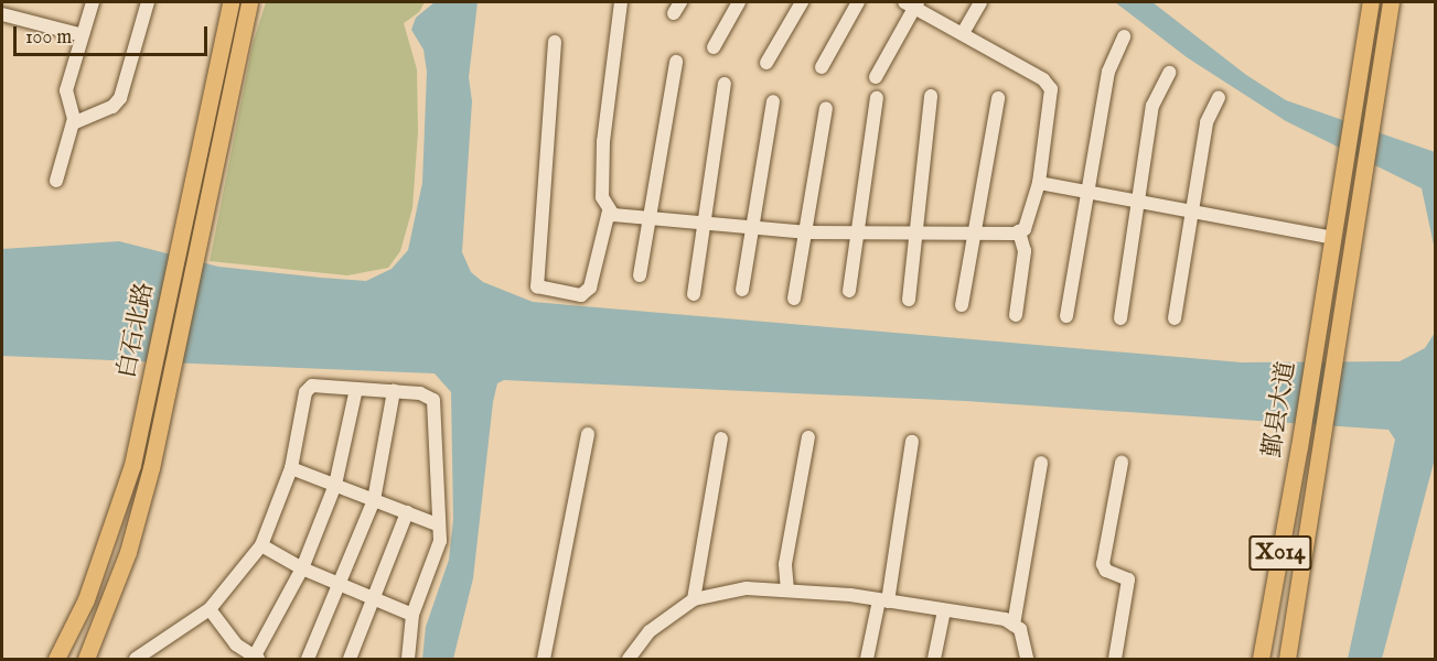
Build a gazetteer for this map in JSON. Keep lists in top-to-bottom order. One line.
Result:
{"streets":{"main road":["白石北路","鄞县大道","X014"]},"scale_bar":"100 m"}
